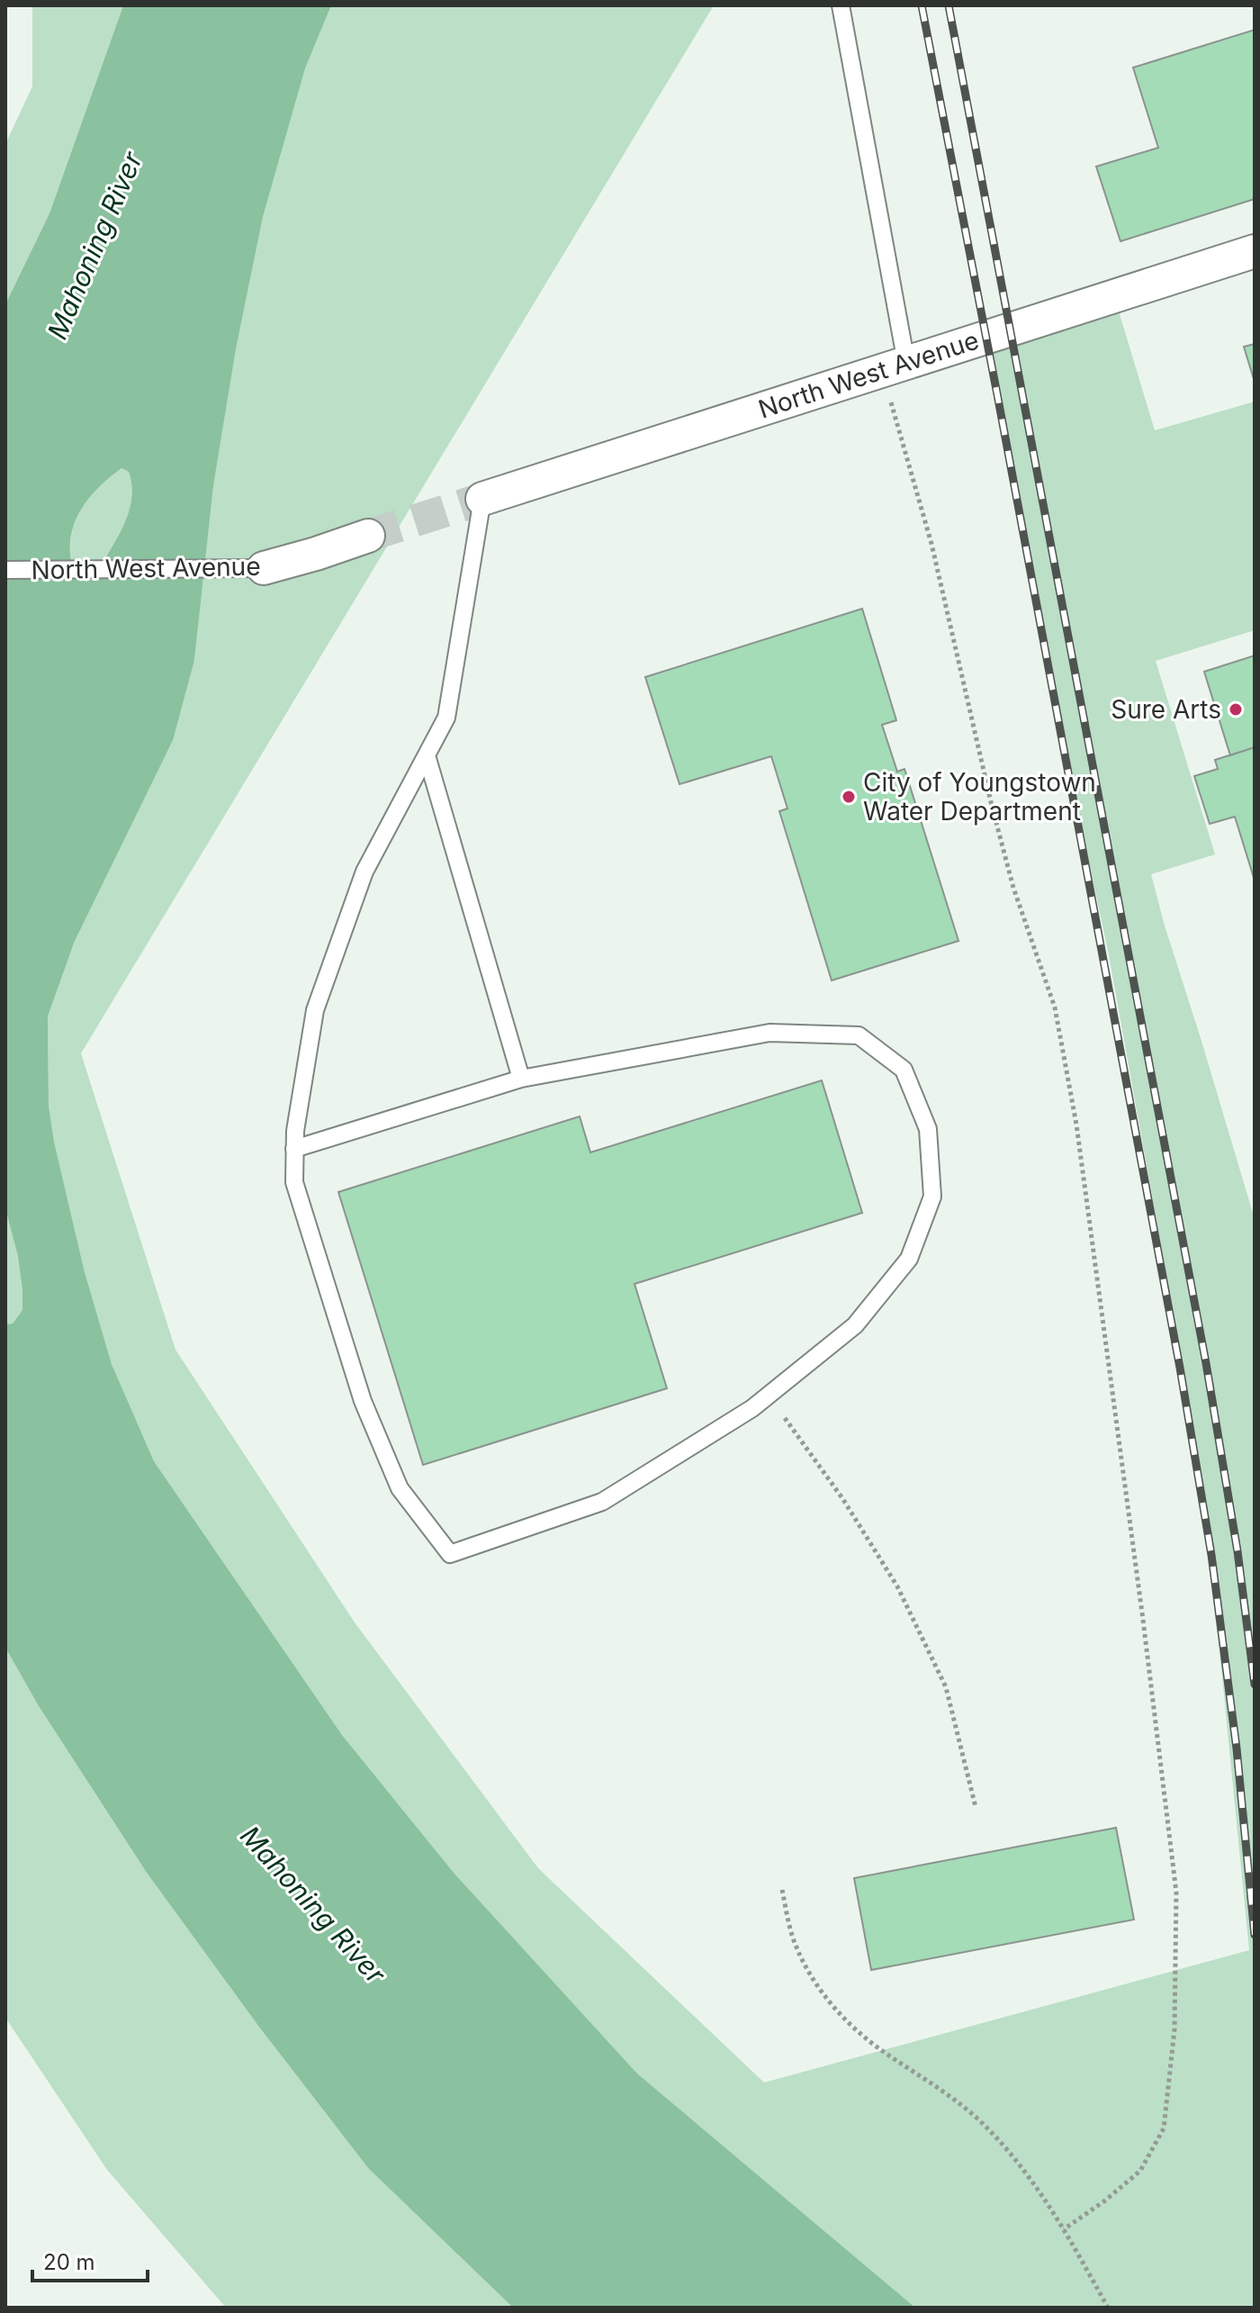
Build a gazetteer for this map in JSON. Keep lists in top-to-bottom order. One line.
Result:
{"streets":{"street":["North West Avenue"]},"water":["Mahoning River"],"places":["Sure Arts","City of Youngstown Water Department"],"scale_bar":"20 m"}
